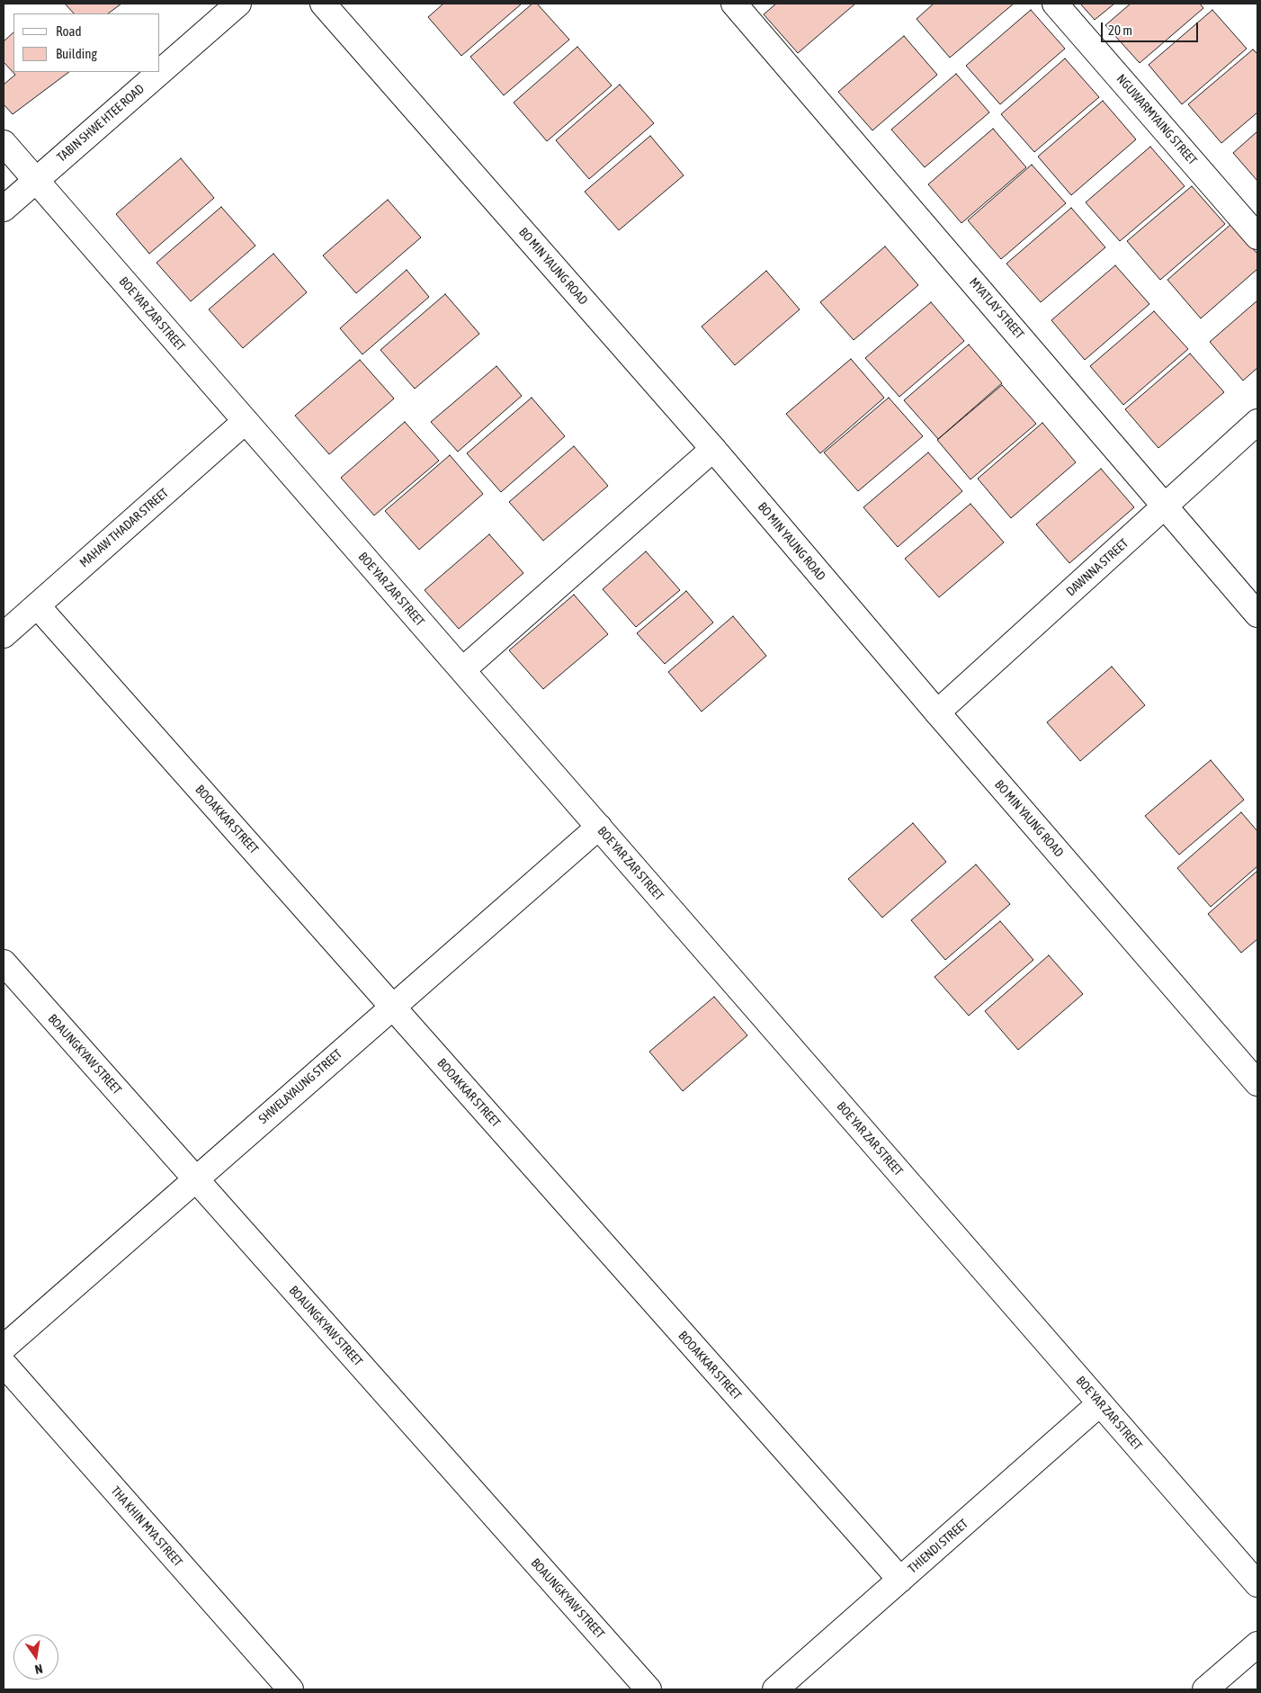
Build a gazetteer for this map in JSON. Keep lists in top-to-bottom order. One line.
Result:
{"streets":{"street":["NGUWARMYAING STREET","TABIN SHWE HTEE ROAD","BO MIN YAUNG ROAD","MYATLAY STREET","BOE YAR ZAR STREET","MAHAW THADAR STREET","DAWNNA STREET","BOOAKKAR STREET","BOAUNGKYAW STREET","SHWELAYAUNG STREET","THA KHIN MYA STREET","THIENDI STREET"]},"crossings":[["TABIN SHWE HTEE ROAD","BOE YAR ZAR STREET"],["BO MIN YAUNG ROAD","DAWNNA STREET"],["MYATLAY STREET","DAWNNA STREET"],["BOE YAR ZAR STREET","MAHAW THADAR STREET"],["BOE YAR ZAR STREET","SHWELAYAUNG STREET"],["BOE YAR ZAR STREET","THIENDI STREET"],["MAHAW THADAR STREET","BOOAKKAR STREET"],["BOOAKKAR STREET","SHWELAYAUNG STREET"],["BOOAKKAR STREET","THIENDI STREET"],["BOAUNGKYAW STREET","SHWELAYAUNG STREET"]],"legend":["Road","Building"],"scale_bar":"20 m","north":"bottom"}
